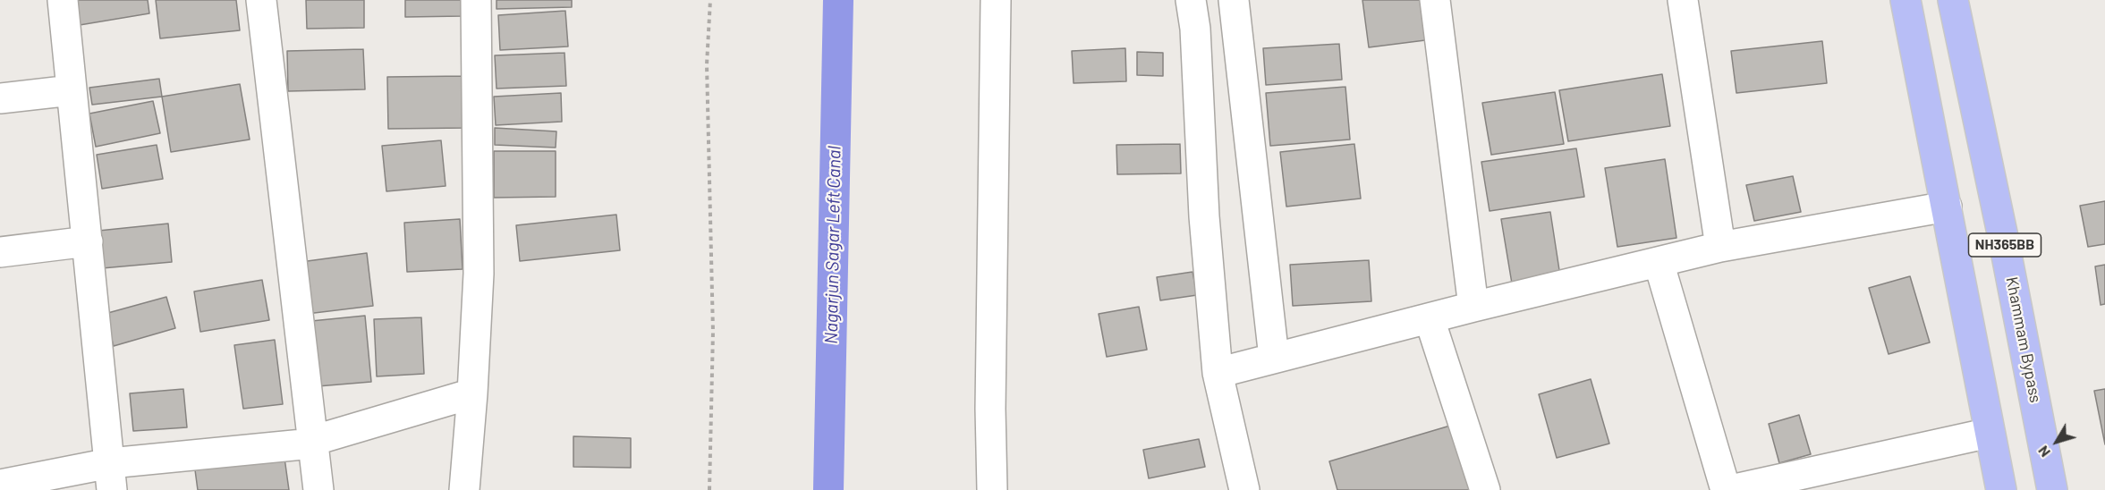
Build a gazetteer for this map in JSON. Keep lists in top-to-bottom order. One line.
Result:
{"streets":{"highway":["NH365BB","Khammam Bypass"]},"water":["Nagarjun Sagar Left Canal"],"north":"bottom left"}
